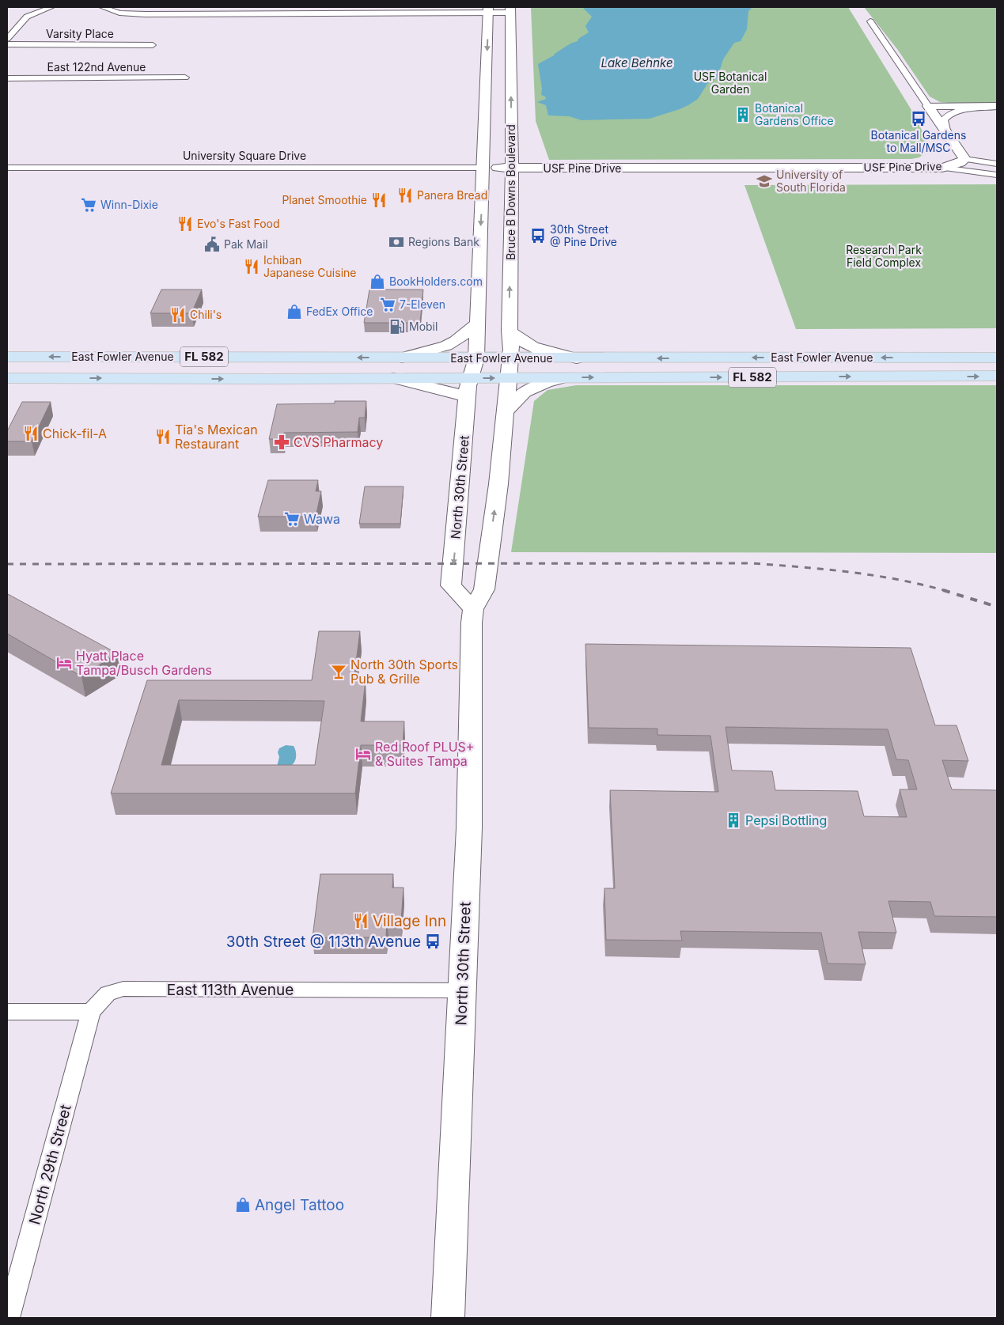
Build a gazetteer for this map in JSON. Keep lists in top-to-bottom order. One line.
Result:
{"streets":{"main road":["USF Pine Drive","Bruce B Downs Boulevard","East Fowler Avenue","FL 582","North 30th Street"],"street":["Varsity Place","East 122nd Avenue","University Square Drive","East 113th Avenue","North 29th Street"]},"crossings":[["University Square Drive","USF Pine Drive"],["USF Pine Drive","Bruce B Downs Boulevard"],["Bruce B Downs Boulevard","East Fowler Avenue"],["Bruce B Downs Boulevard","North 30th Street"],["East Fowler Avenue","North 30th Street"],["North 30th Street","East 113th Avenue"],["East 113th Avenue","North 29th Street"]],"water":["Lake Behnke"],"parks":["USF Botanical Garden","Research Park Field Complex"],"places":{"building":["Botanical Gardens Office","Pepsi Bottling"],"bus stop":["Botanical Gardens to Mall/MSC","30th Street @ Pine Drive","30th Street @ 113th Avenue"],"school or university":["University of South Florida"],"restaurant":["Panera Bread","Planet Smoothie","Evo's Fast Food","Ichiban Japanese Cuisine","Chili's","Chick-fil-A","Tia's Mexican Restaurant","Village Inn"],"supermarket":["Winn-Dixie","7-Eleven","Wawa"],"bank":["Regions Bank"],"public building":["Pak Mail"],"shop":["BookHolders.com","FedEx Office","Angel Tattoo"],"fuel station":["Mobil"],"pharmacy":["CVS Pharmacy"],"hotel":["Hyatt Place Tampa/Busch Gardens","Red Roof PLUS+ & Suites Tampa"],"bar":["North 30th Sports Pub & Grille"]}}
